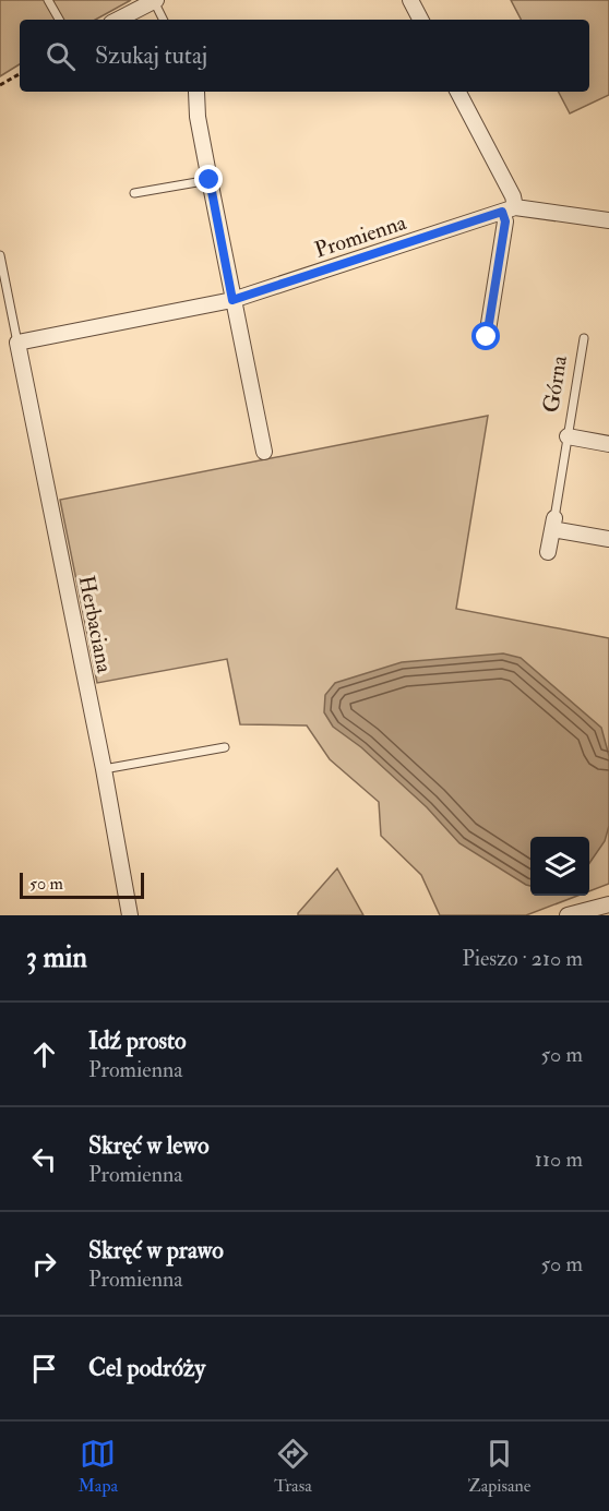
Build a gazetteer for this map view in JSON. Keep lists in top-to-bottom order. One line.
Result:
{"streets":{"street":["Promienna","Górna","Herbaciana"]},"crossings":[["Promienna","Herbaciana"]],"scale_bar":"50 m","page":{"search":"Szukaj tutaj","scale":"50 m","heading":["3 min","Pieszo · 210 m"],"list":[["Idź prosto","Promienna","50 m"],["Skręć w lewo","Promienna","110 m"],["Skręć w prawo","Promienna","50 m"],"Cel podróży"],"nav":["Mapa","Trasa","Zapisane"]}}
